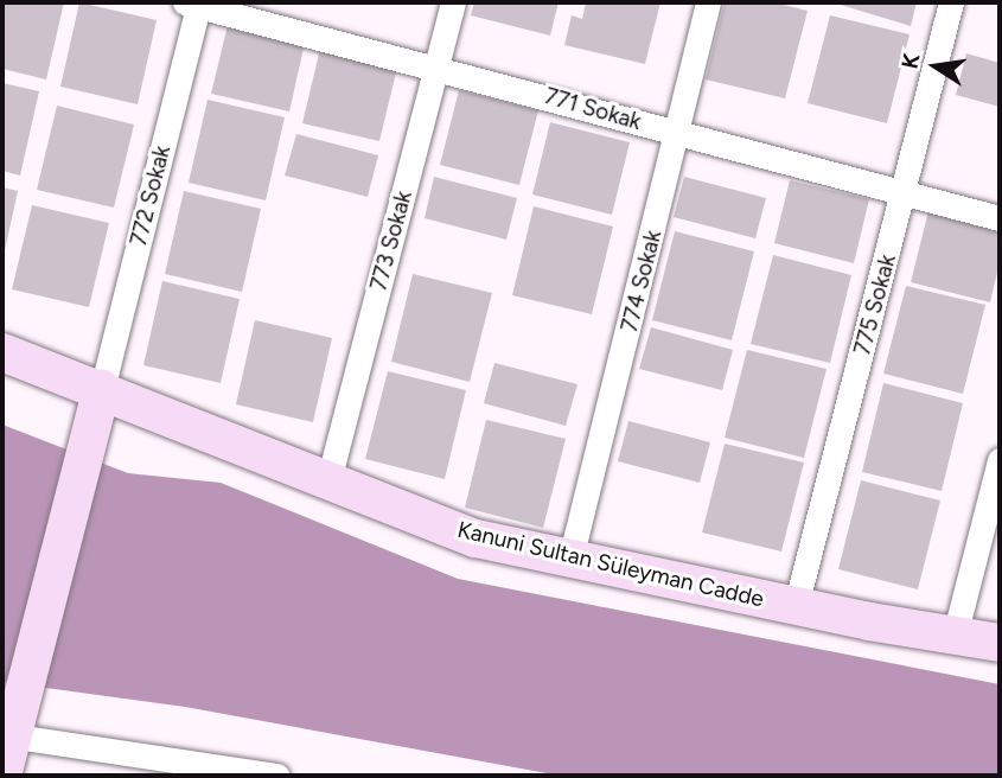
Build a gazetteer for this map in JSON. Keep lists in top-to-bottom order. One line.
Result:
{"streets":{"street":["771 Sokak","772 Sokak","773 Sokak","774 Sokak","775 Sokak","Kanuni Sultan Süleyman Cadde"]},"crossings":[["771 Sokak","772 Sokak"],["771 Sokak","773 Sokak"],["771 Sokak","774 Sokak"],["771 Sokak","775 Sokak"],["772 Sokak","Kanuni Sultan Süleyman Cadde"],["773 Sokak","Kanuni Sultan Süleyman Cadde"],["774 Sokak","Kanuni Sultan Süleyman Cadde"],["775 Sokak","Kanuni Sultan Süleyman Cadde"]],"north":"left"}
